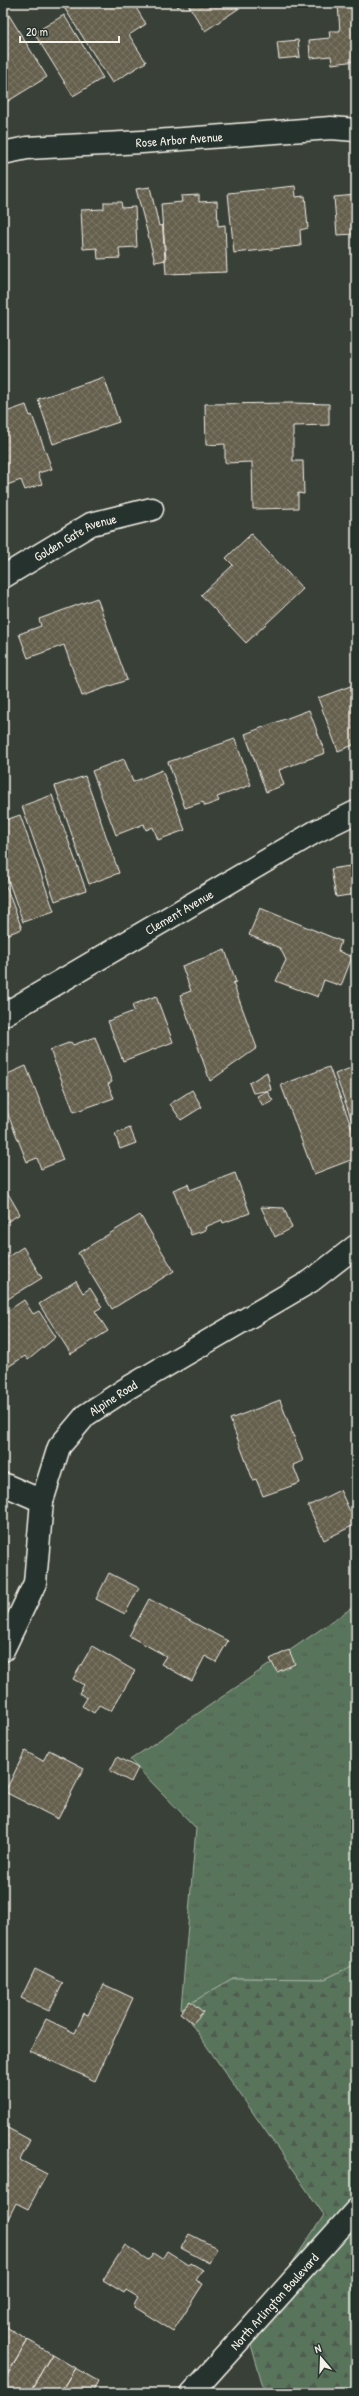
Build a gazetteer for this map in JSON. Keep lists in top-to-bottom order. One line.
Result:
{"streets":{"street":["Rose Arbor Avenue","Golden Gate Avenue","Clement Avenue","Alpine Road","North Arlington Boulevard"]},"scale_bar":"20 m","north":"top"}
